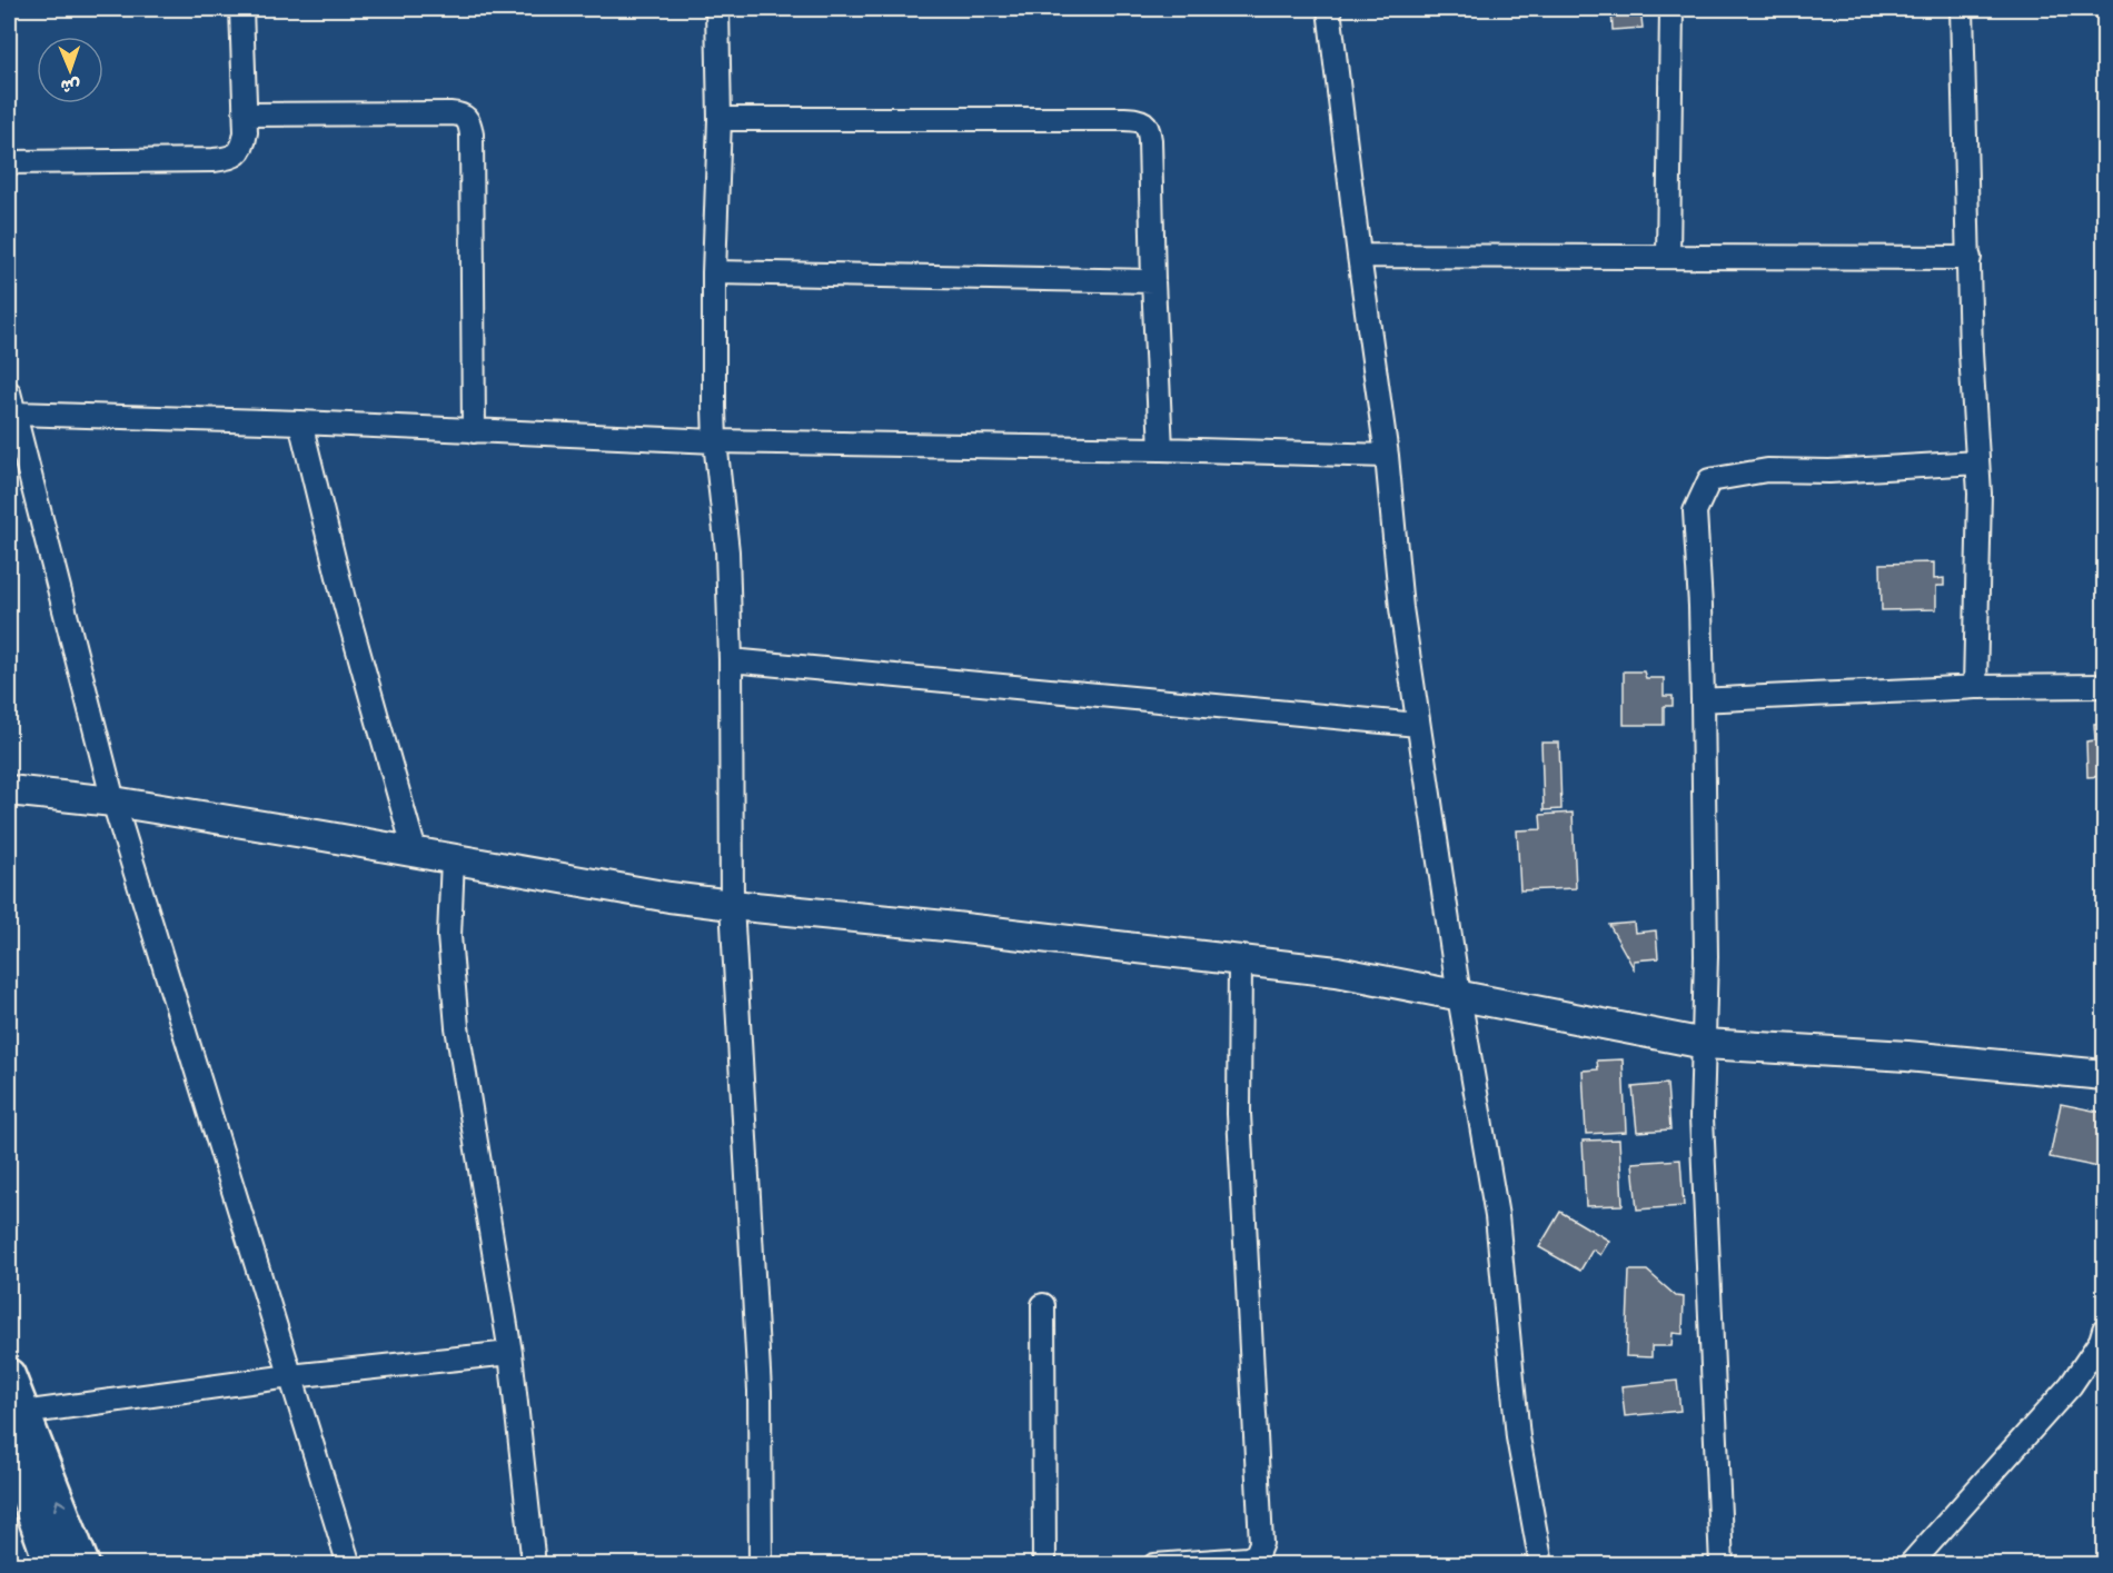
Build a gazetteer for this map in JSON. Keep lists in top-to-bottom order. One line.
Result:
{"north":"bottom"}
